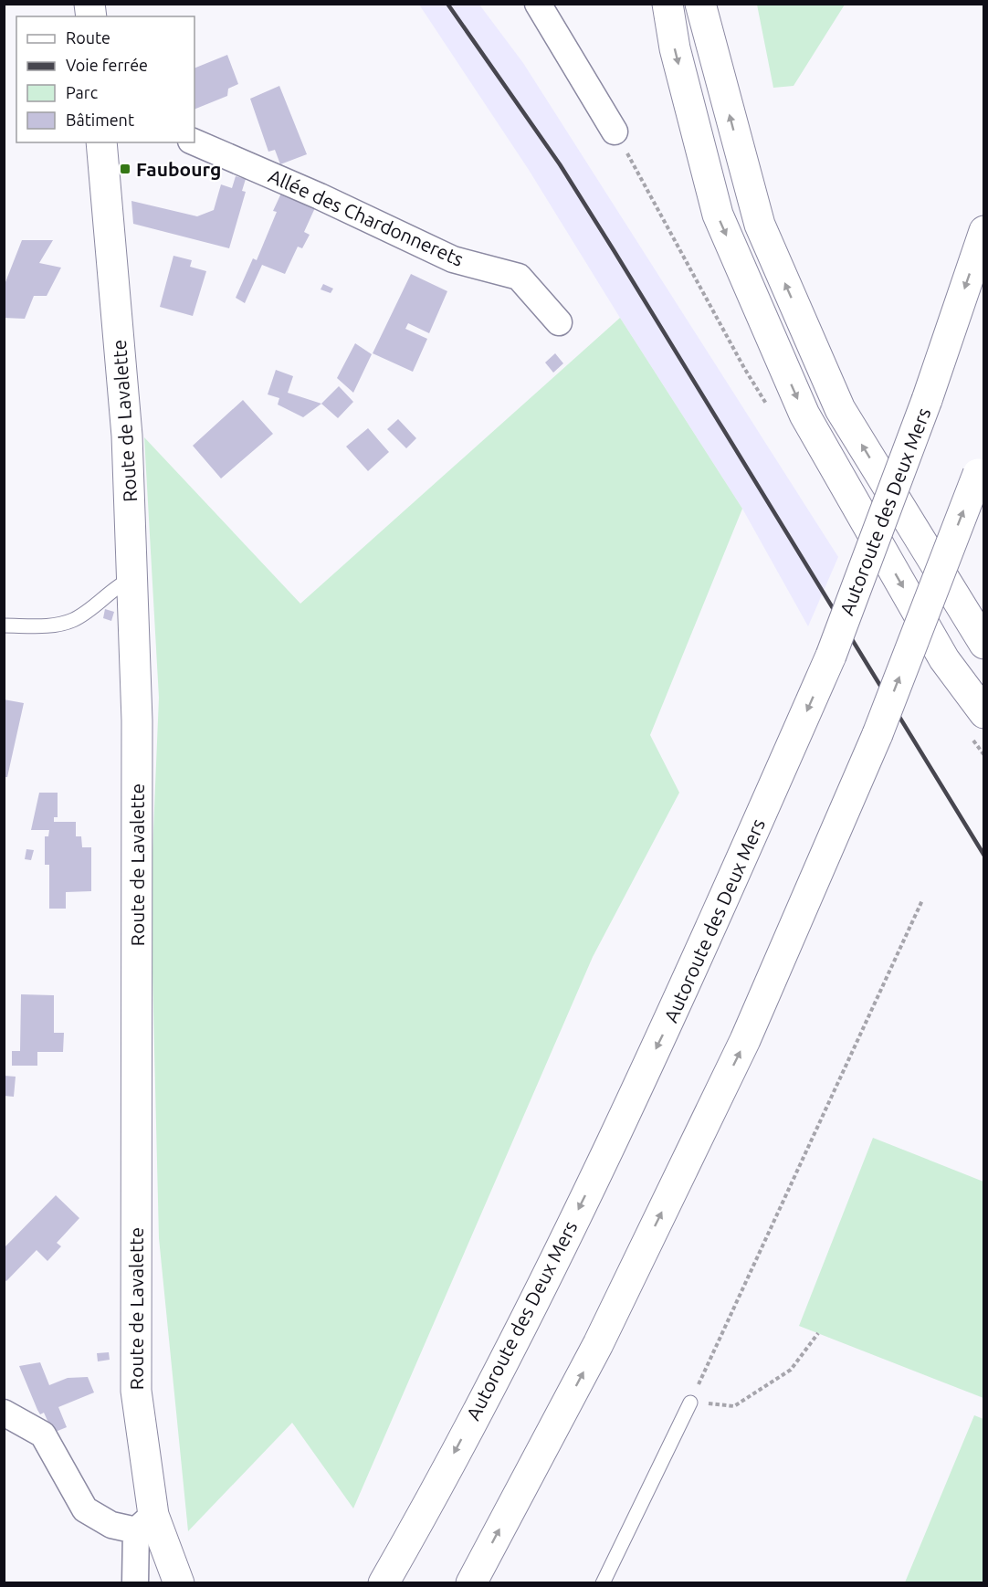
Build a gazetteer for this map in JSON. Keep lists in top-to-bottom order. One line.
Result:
{"streets":{"main road":["Route de Lavalette","Autoroute des Deux Mers"],"street":["Allée des Chardonnerets"]},"places":{"transit":["Faubourg"]},"legend":["Route","Voie ferrée","Parc","Bâtiment"]}
